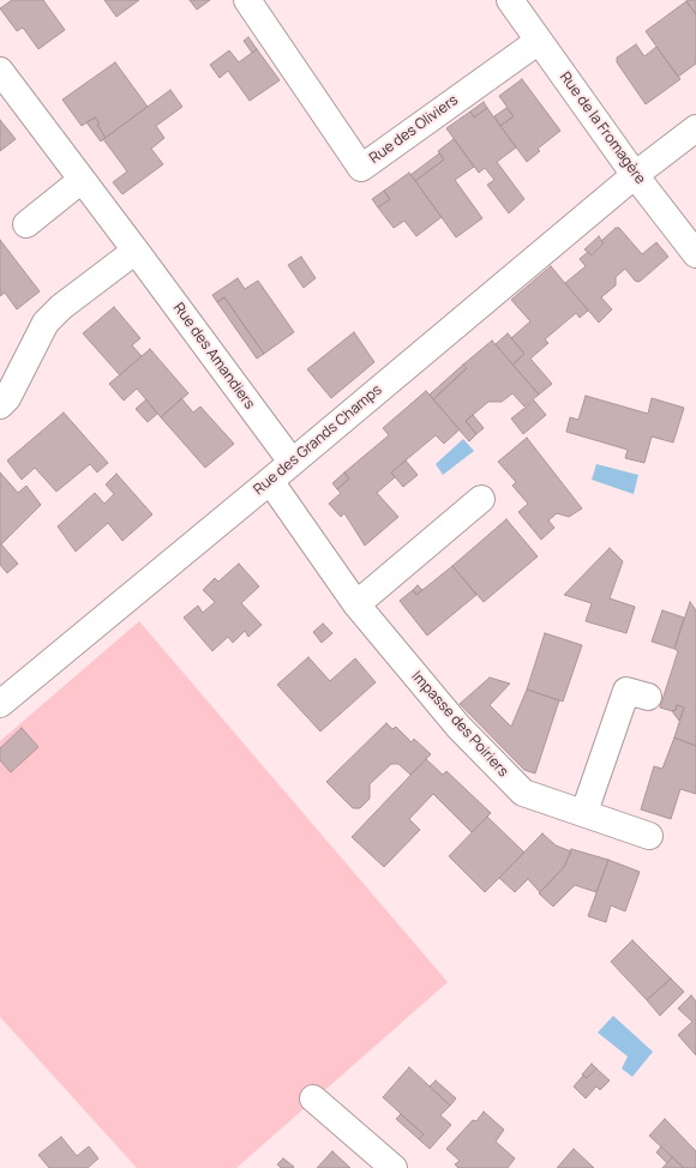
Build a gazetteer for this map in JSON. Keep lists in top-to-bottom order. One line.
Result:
{"streets":{"street":["Rue de la Fromagère","Rue des Oliviers","Rue des Amandiers","Rue des Grands Champs","Impasse des Poiriers"]},"crossings":[["Rue de la Fromagère","Rue des Oliviers"],["Rue de la Fromagère","Rue des Grands Champs"],["Rue des Amandiers","Rue des Grands Champs"],["Rue des Grands Champs","Impasse des Poiriers"]]}
